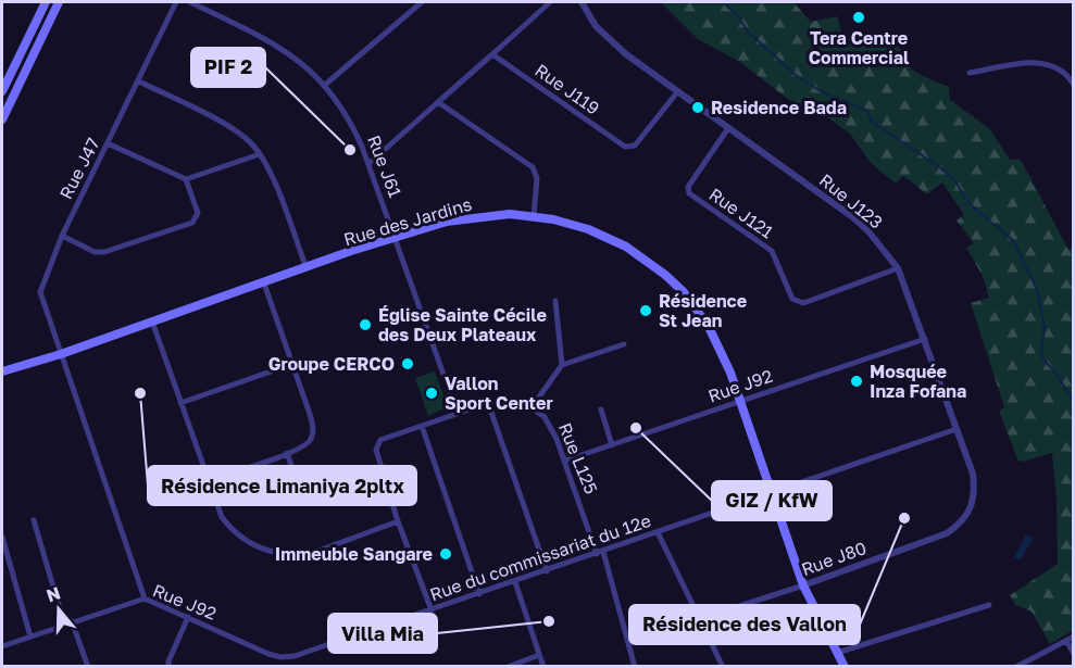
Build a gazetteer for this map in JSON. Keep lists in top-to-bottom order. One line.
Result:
{"streets":{"main road":["Rue des Jardins"],"street":["Rue J119","Rue J61","Rue J47","Rue J123","Rue J121","Rue J92","Rue L125","Rue du commissariat du 12e","Rue J80"]},"crossings":[["Rue J119","Rue J123"],["Rue J61","Rue des Jardins"],["Rue J47","Rue des Jardins"],["Rue J47","Rue J92"],["Rue J123","Rue J121"],["Rue J123","Rue J92"],["Rue J123","Rue du commissariat du 12e"],["Rue J123","Rue J80"],["Rue des Jardins","Rue J92"],["Rue des Jardins","Rue du commissariat du 12e"],["Rue des Jardins","Rue J80"],["Rue J92","Rue L125"],["Rue J92","Rue du commissariat du 12e"],["Rue L125","Rue du commissariat du 12e"]],"places":["Tera Centre Commercial","Residence Bada","PIF 2","Résidence St Jean","Église Sainte Cécile des Deux Plateaux","Groupe CERCO","Mosquée Inza Fofana","Résidence Limaniya 2pltx","Vallon Sport Center","GIZ / KfW","Résidence des Vallon","Immeuble Sangare","Villa Mia"],"north":"top"}
